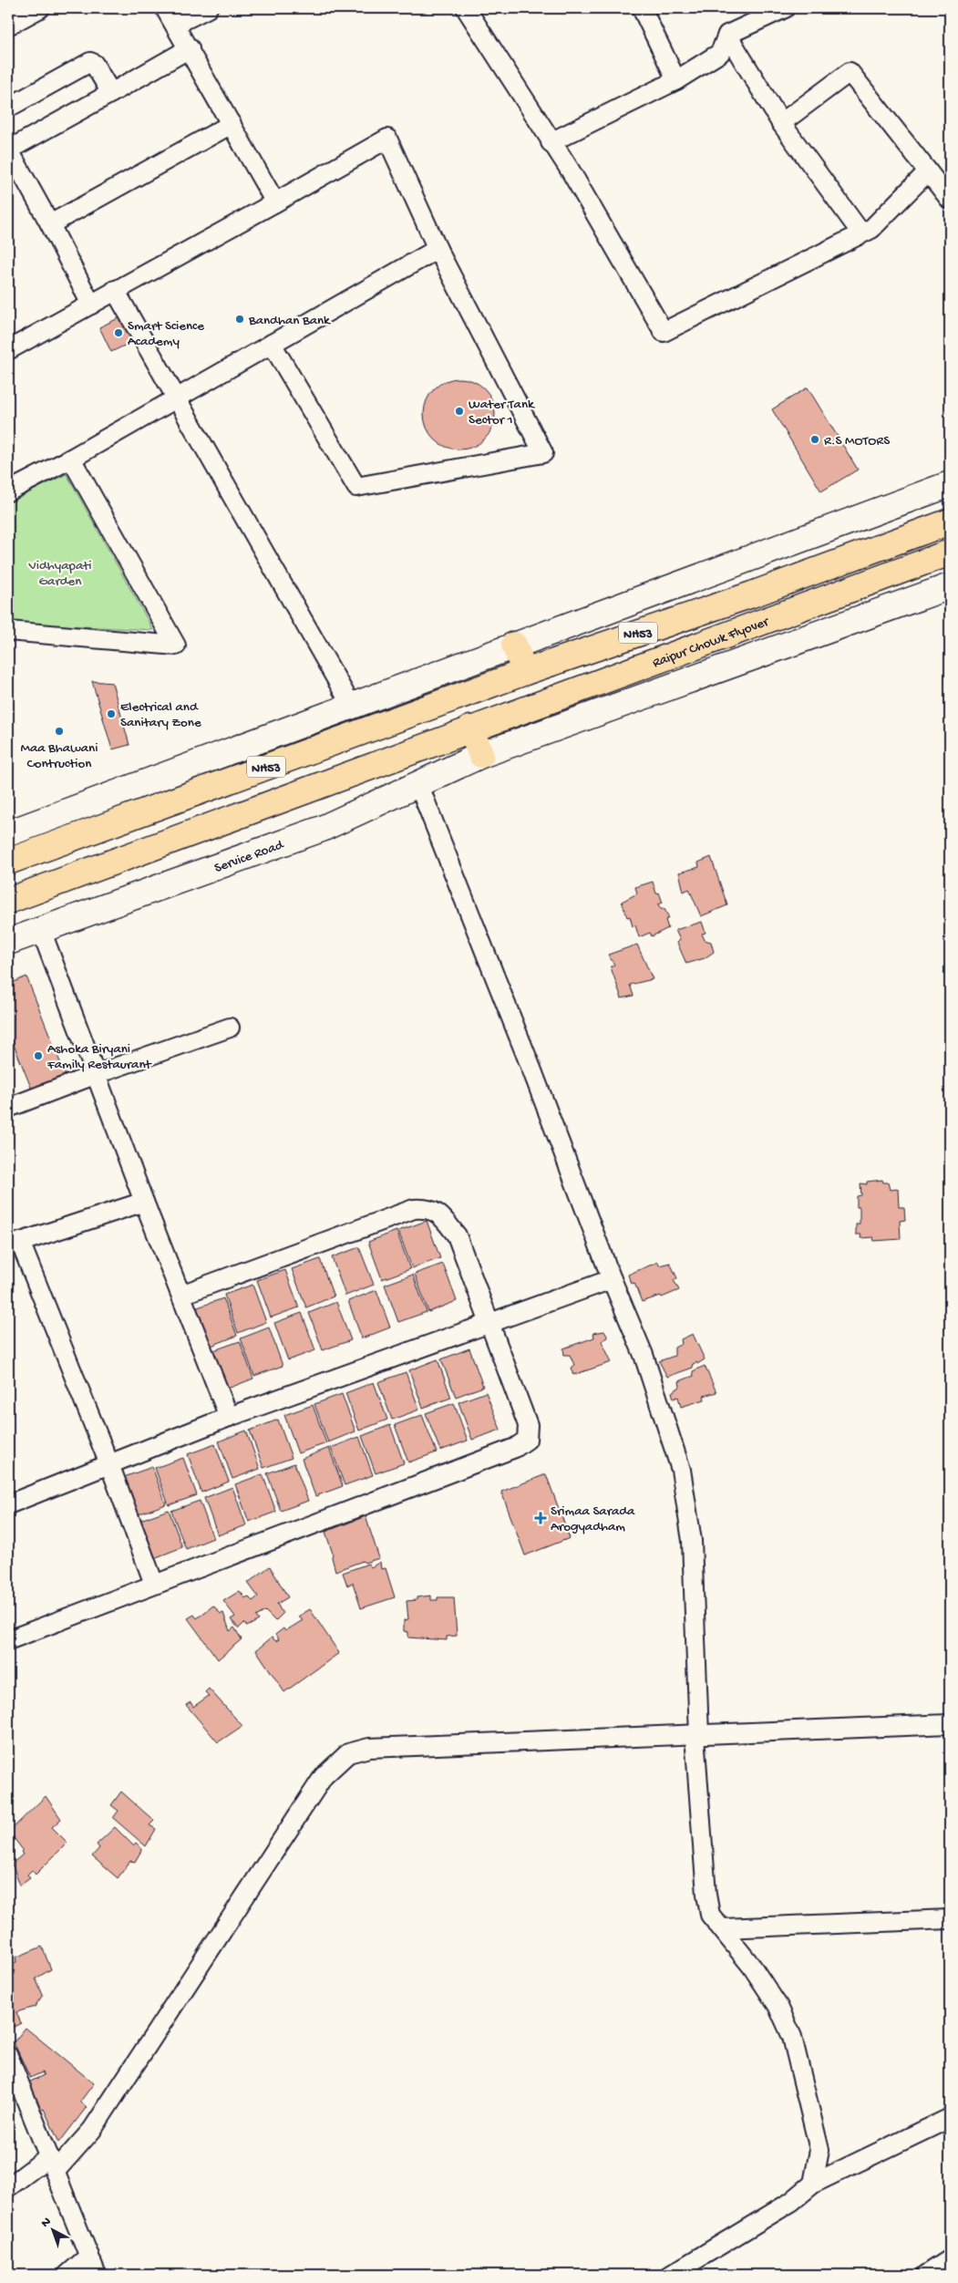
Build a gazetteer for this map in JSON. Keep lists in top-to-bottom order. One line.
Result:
{"streets":{"highway":["NH53","Raipur Chowk Flyover"],"street":["Service Road"]},"crossings":[["NH53","Raipur Chowk Flyover"]],"parks":["Vidhyapati Garden"],"places":{"other":["Bandhan Bank","Smart Science Academy","Water Tank Sector 1","R.S MOTORS","Electrical and Sanitary Zone","Maa Bhawani Contruction","Ashoka Biryani Family Restaurant"],"health":["Srimaa Sarada Arogyadham"]},"north":"top left"}
